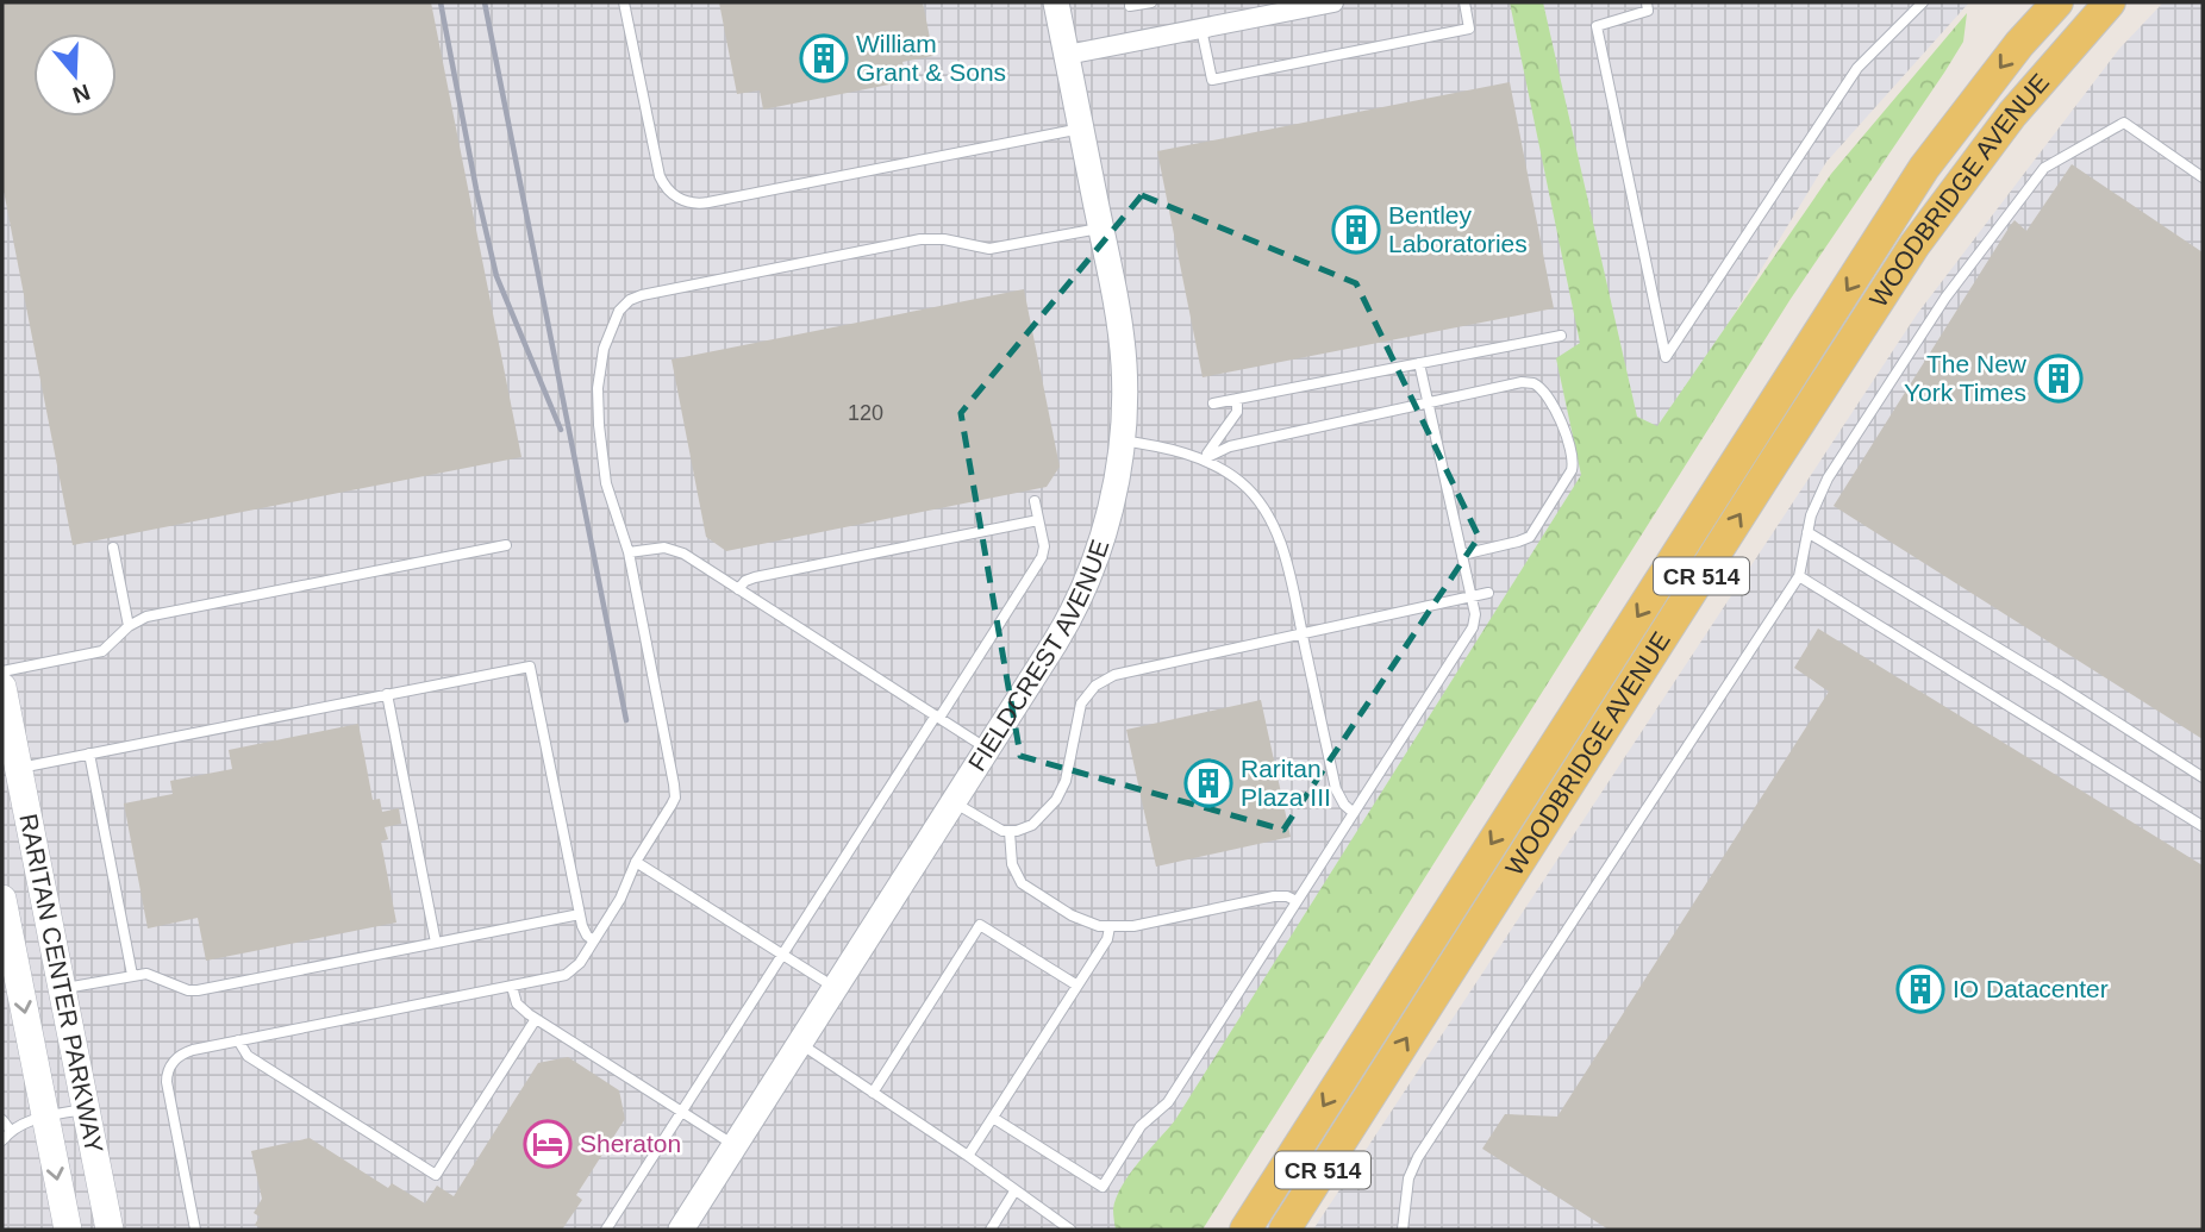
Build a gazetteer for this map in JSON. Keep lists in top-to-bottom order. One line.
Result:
{"streets":{"main road":["WOODBRIDGE AVENUE","CR 514","RARITAN CENTER PARKWAY"],"street":["FIELDCREST AVENUE"]},"places":{"building":["William Grant & Sons","Bentley Laboratories","The New York Times","Raritan Plaza III","IO Datacenter"],"hotel":["Sheraton"]},"house_numbers":["120"],"north":"bottom"}
